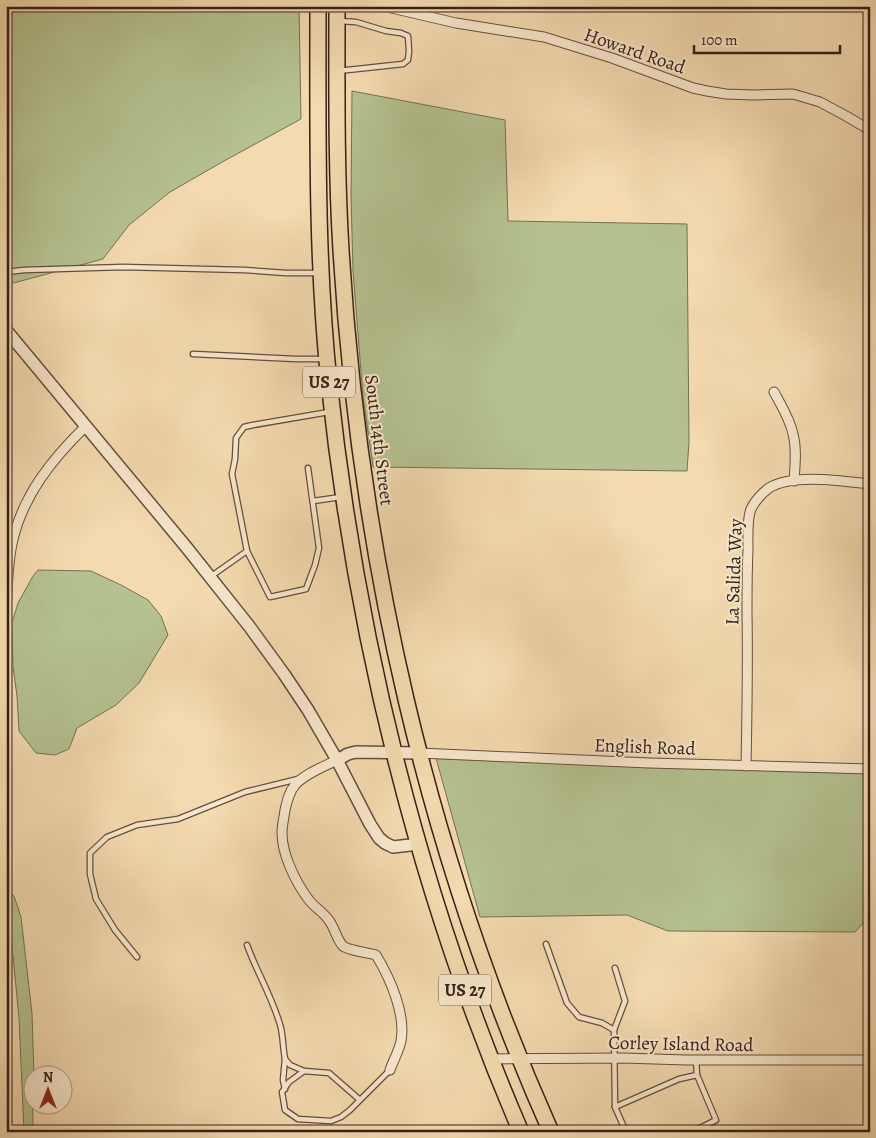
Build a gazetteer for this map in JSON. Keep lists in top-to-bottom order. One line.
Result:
{"streets":{"highway":["US 27","South 14th Street"],"street":["Howard Road","La Salida Way","English Road","Corley Island Road"]},"crossings":[["US 27","South 14th Street"],["US 27","English Road"],["US 27","Corley Island Road"],["South 14th Street","English Road"],["La Salida Way","English Road"]],"scale_bar":"100 m","north":"top"}
